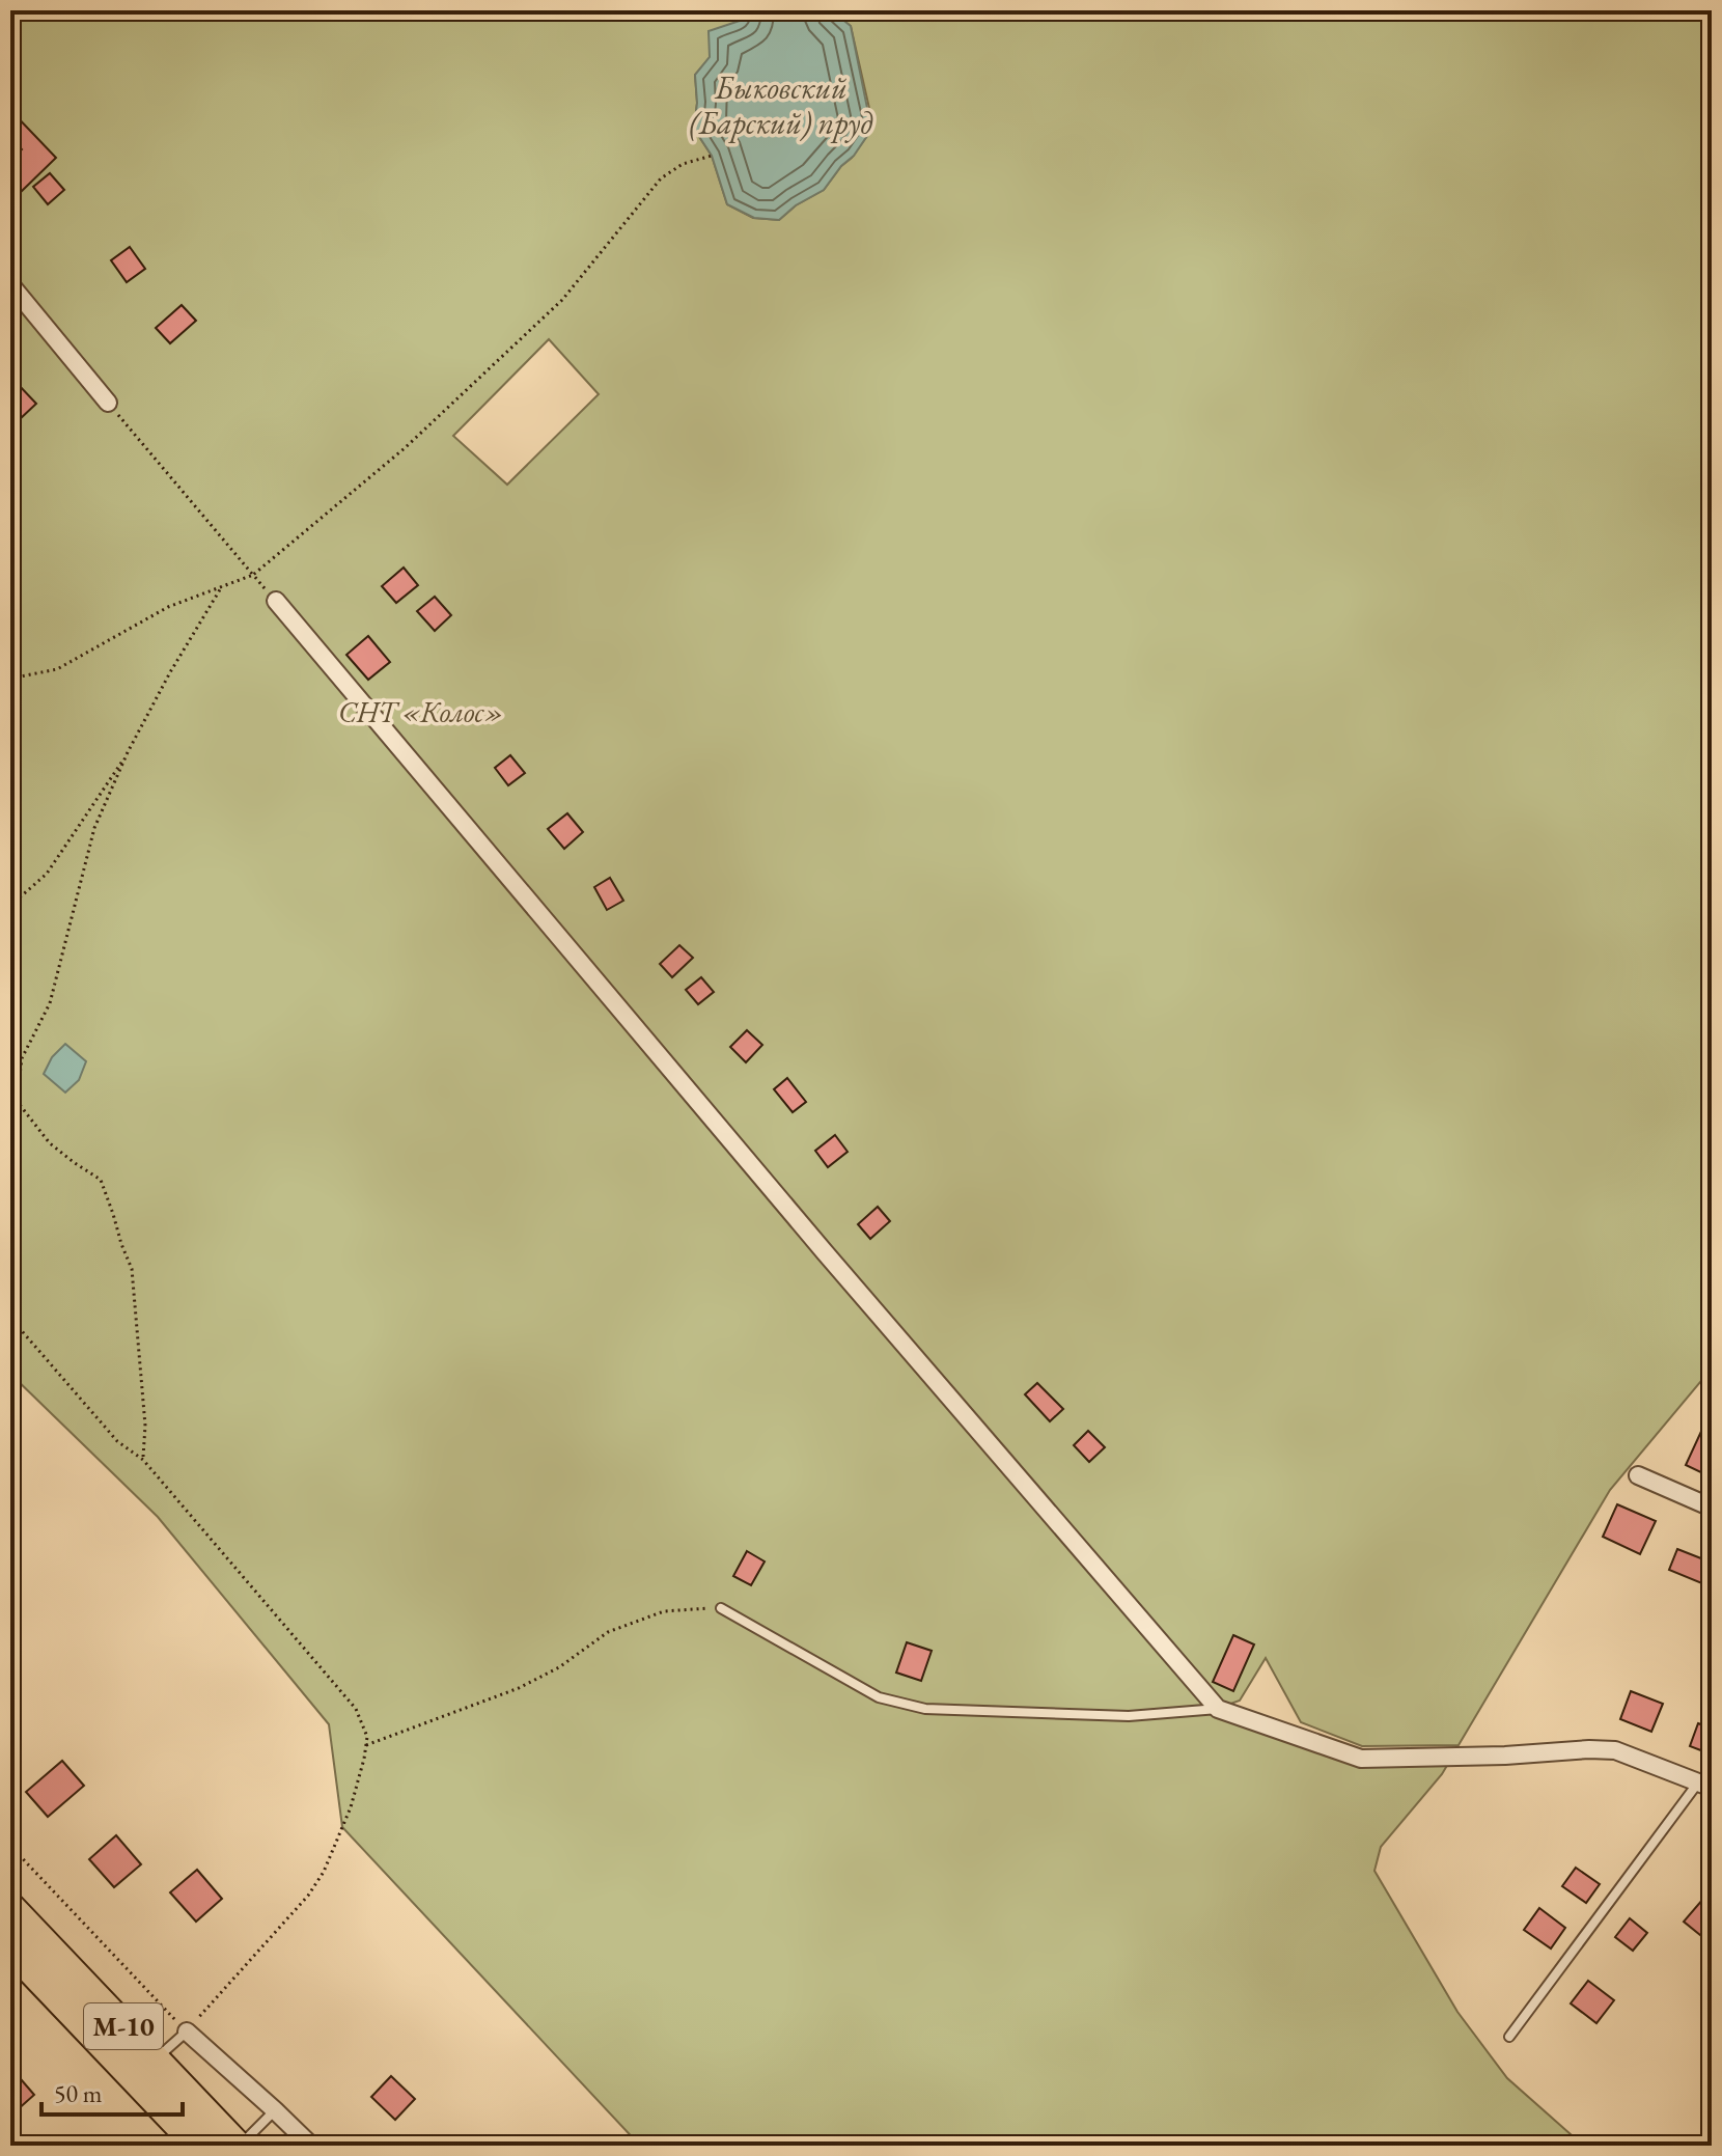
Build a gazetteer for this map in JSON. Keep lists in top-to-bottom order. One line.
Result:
{"streets":{"highway":["М-10"]},"water":["Быковский (Барский) пруд"],"parks":["СНТ «Колос»"],"scale_bar":"50 m"}
